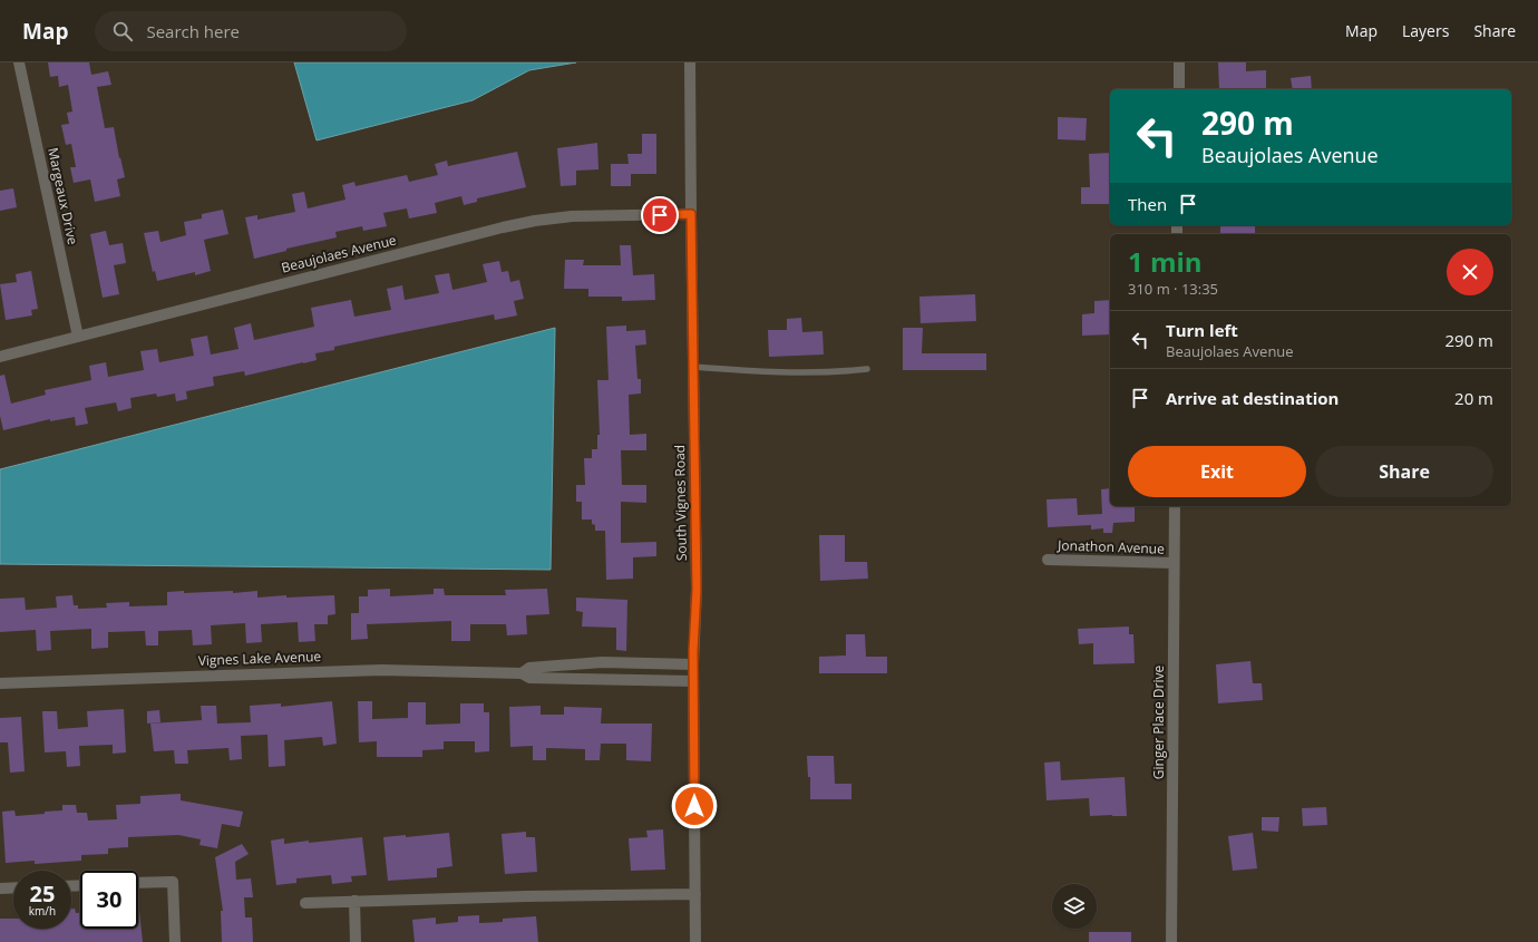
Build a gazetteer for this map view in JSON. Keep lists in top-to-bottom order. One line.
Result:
{"streets":{"street":["Margeaux Drive","Beaujolaes Avenue","South Vignes Road","Jonathon Avenue","Vignes Lake Avenue","Ginger Place Drive"]},"crossings":[["Margeaux Drive","Beaujolaes Avenue"],["Beaujolaes Avenue","South Vignes Road"],["South Vignes Road","Vignes Lake Avenue"],["Jonathon Avenue","Ginger Place Drive"]],"page":{"header":"Map","search":"Search here","nav":["Map","Layers","Share"],"turn":["290 m","Beaujolaes Avenue"],"then":"Then","heading":["1 min","310 m · 13:35"],"list":[{"name":"Turn left","note":"Beaujolaes Avenue","value":"290 m"},{"name":"Arrive at destination","value":"20 m"}],"buttons":["Exit","Share"],"speed":"25 km/h","limit":"30"}}
